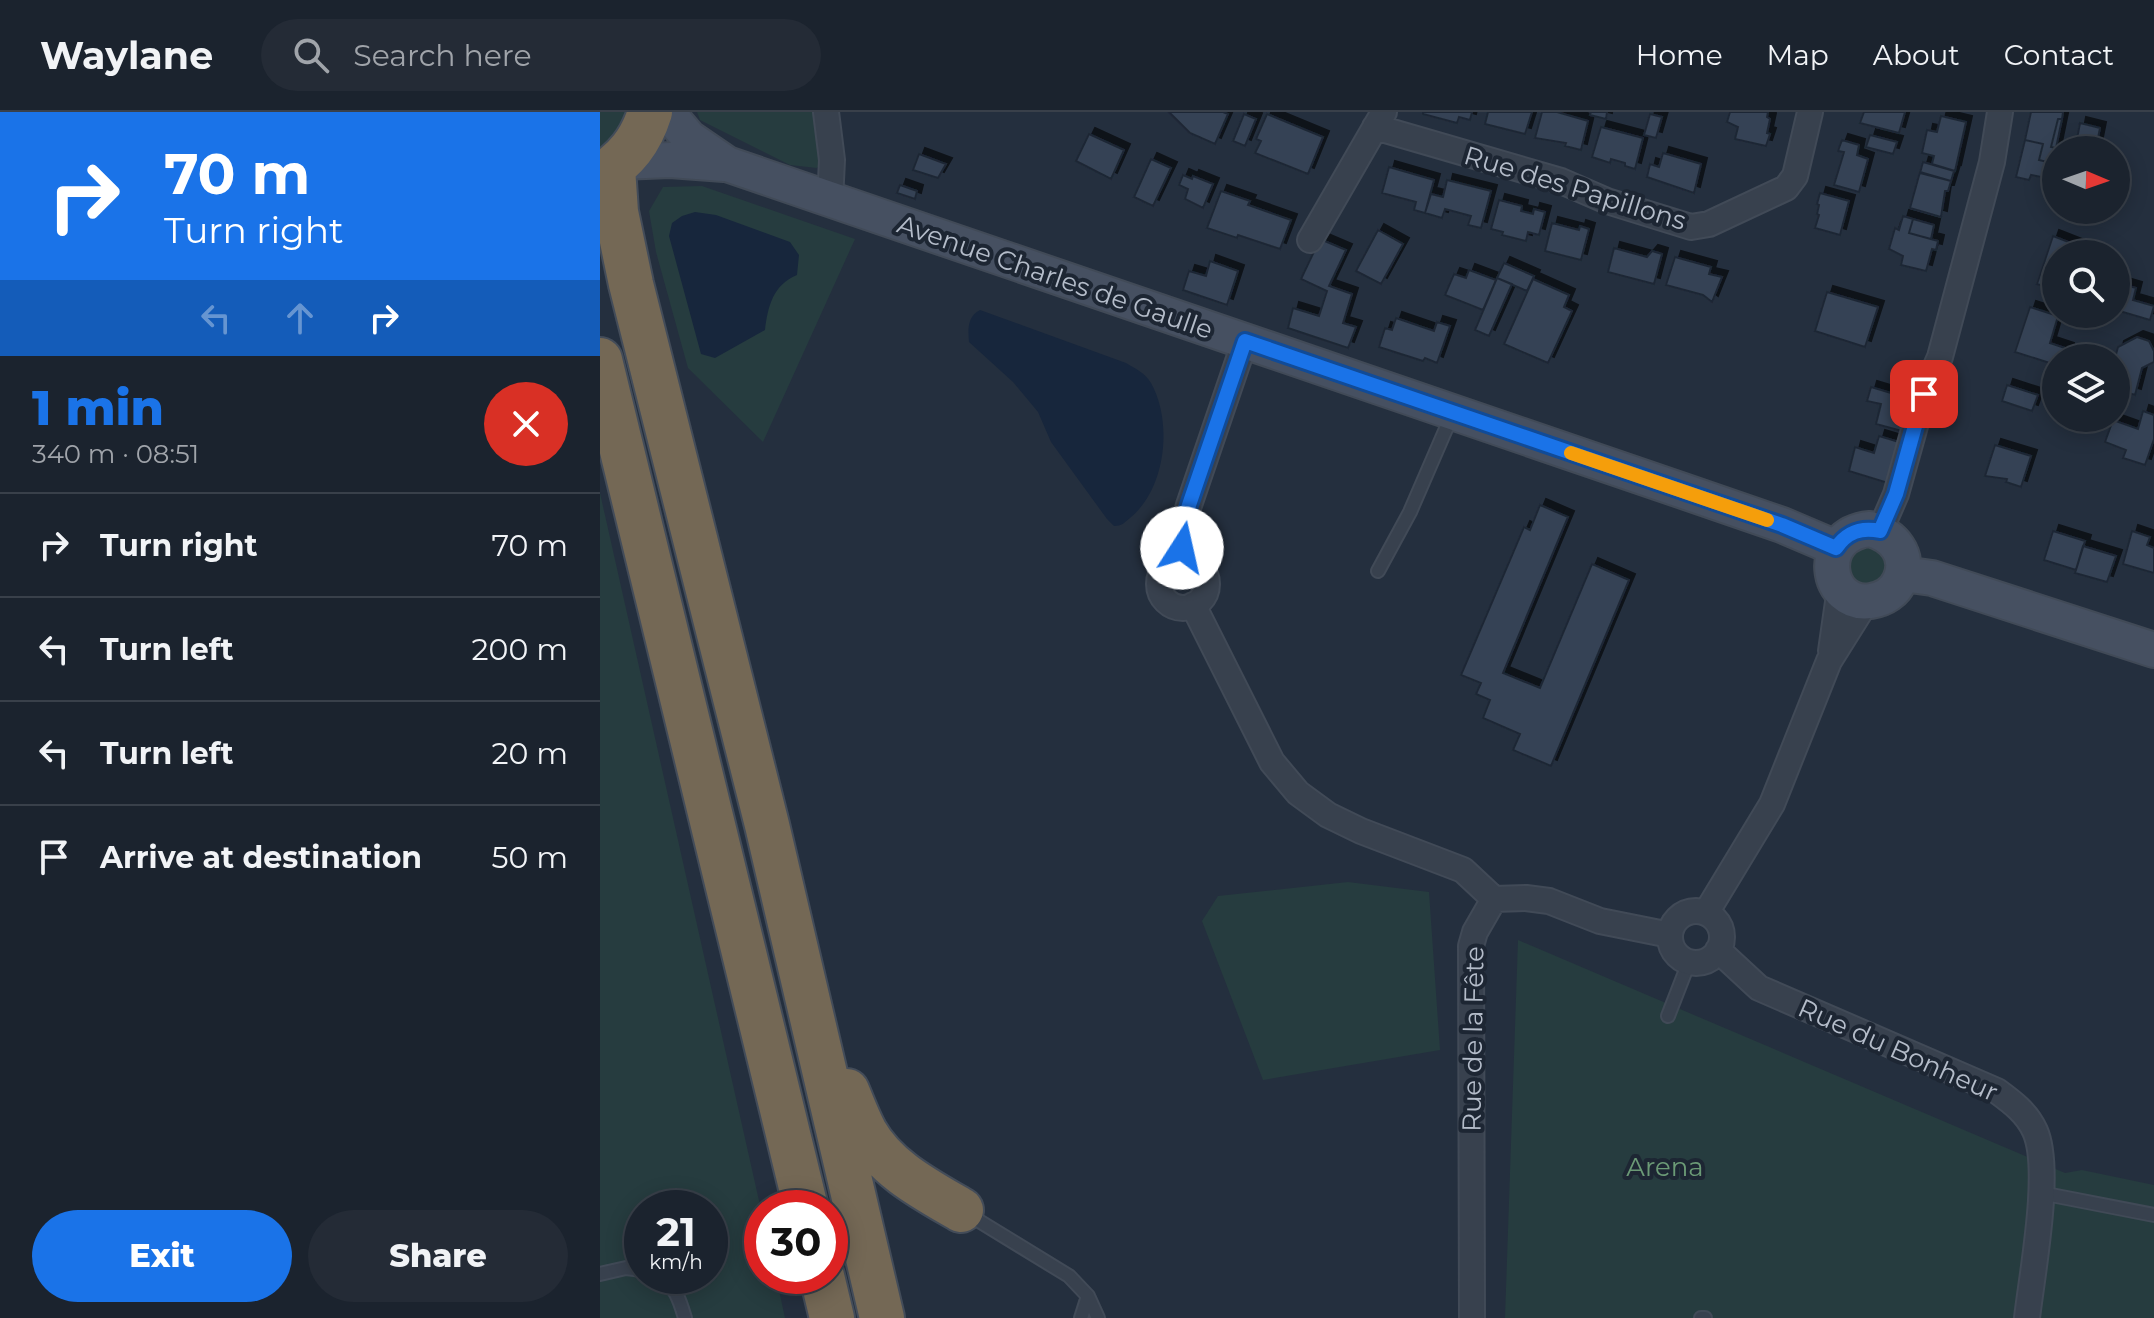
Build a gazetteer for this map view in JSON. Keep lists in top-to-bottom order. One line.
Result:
{"streets":{"main road":["Avenue Charles de Gaulle"],"street":["Rue des Papillons","Rue de la Fête","Rue du Bonheur"]},"parks":["Arena"],"north":"right","page":{"header":"Waylane","search":"Search here","nav":["Home","Map","About","Contact"],"turn":["70 m","Turn right"],"heading":["1 min","340 m · 08:51"],"list":[{"name":"Turn right","value":"70 m"},{"name":"Turn left","value":"200 m"},{"name":"Turn left","value":"20 m"},{"name":"Arrive at destination","value":"50 m"}],"speed":"21 km/h","limit":"30","buttons":["Exit","Share"]}}
